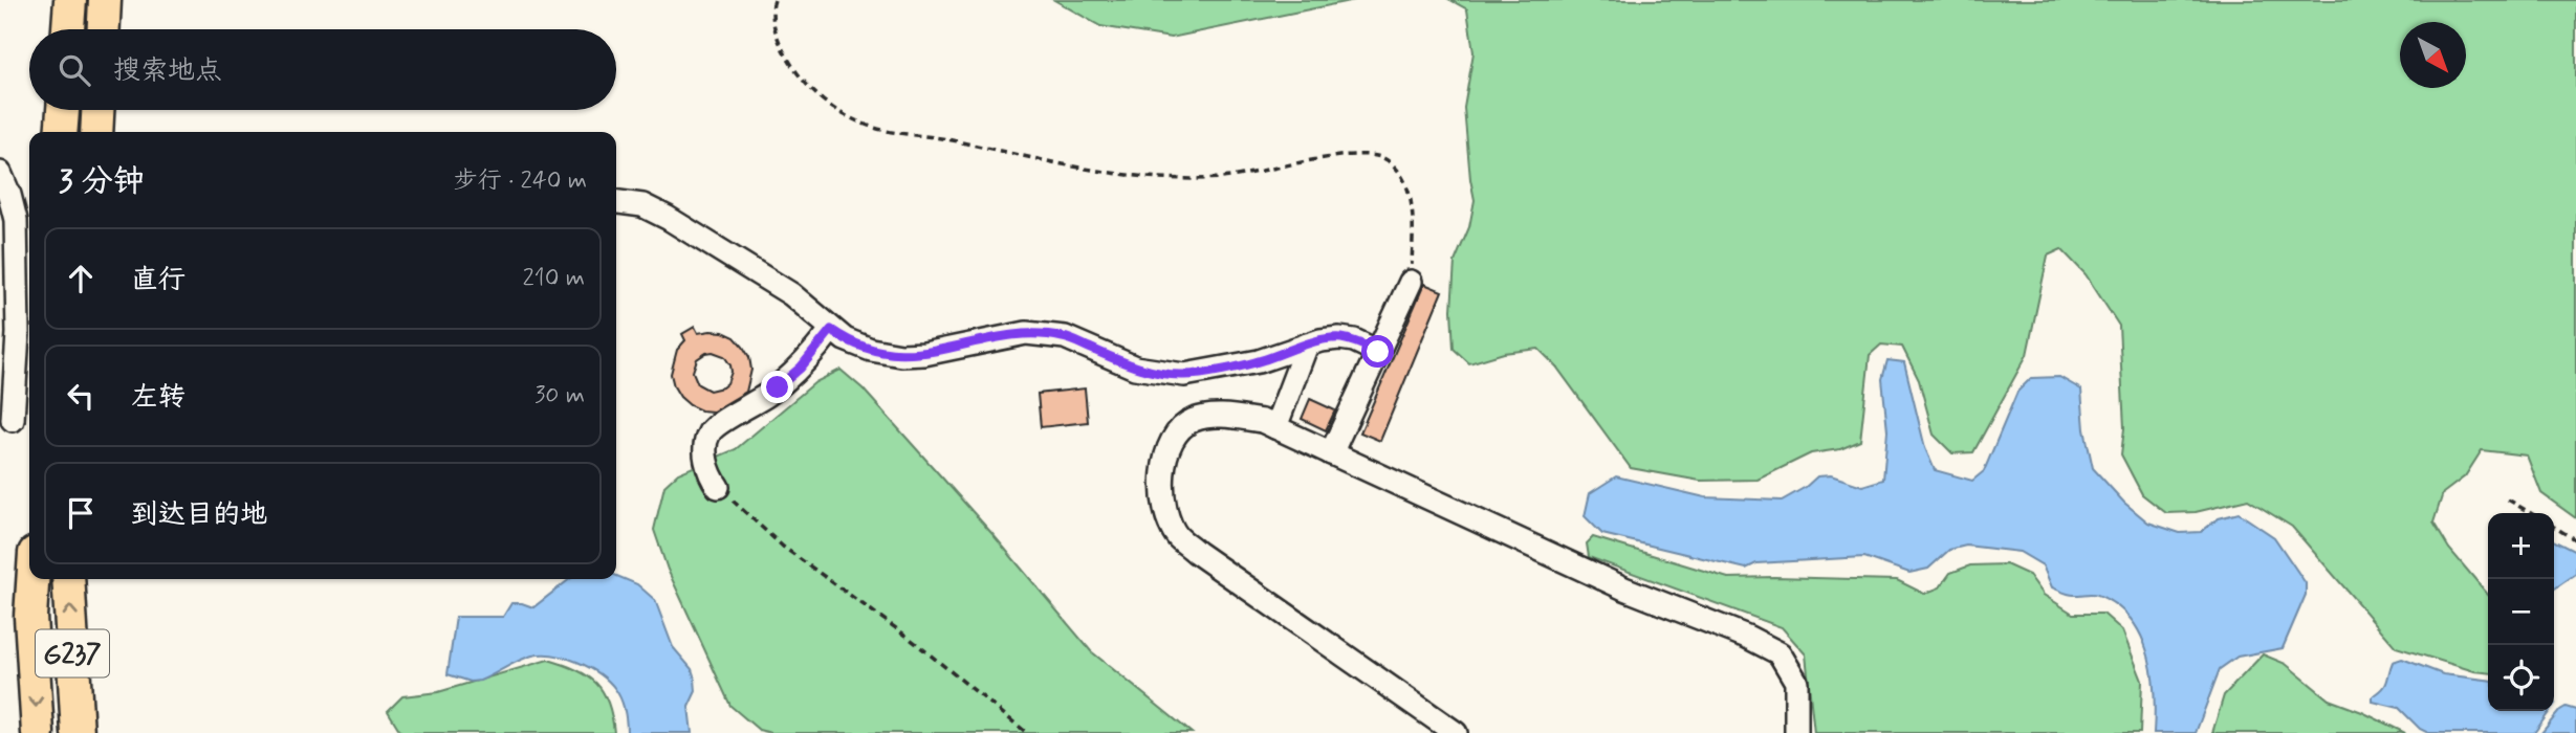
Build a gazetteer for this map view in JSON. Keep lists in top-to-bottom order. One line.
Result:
{"streets":{"highway":["G237"]},"north":"bottom right","page":{"search":"搜索地点","heading":["3 分钟","步行 · 240 m"],"list":[["直行","210 m"],["左转","30 m"],"到达目的地"],"map_buttons":["+","−"]}}
